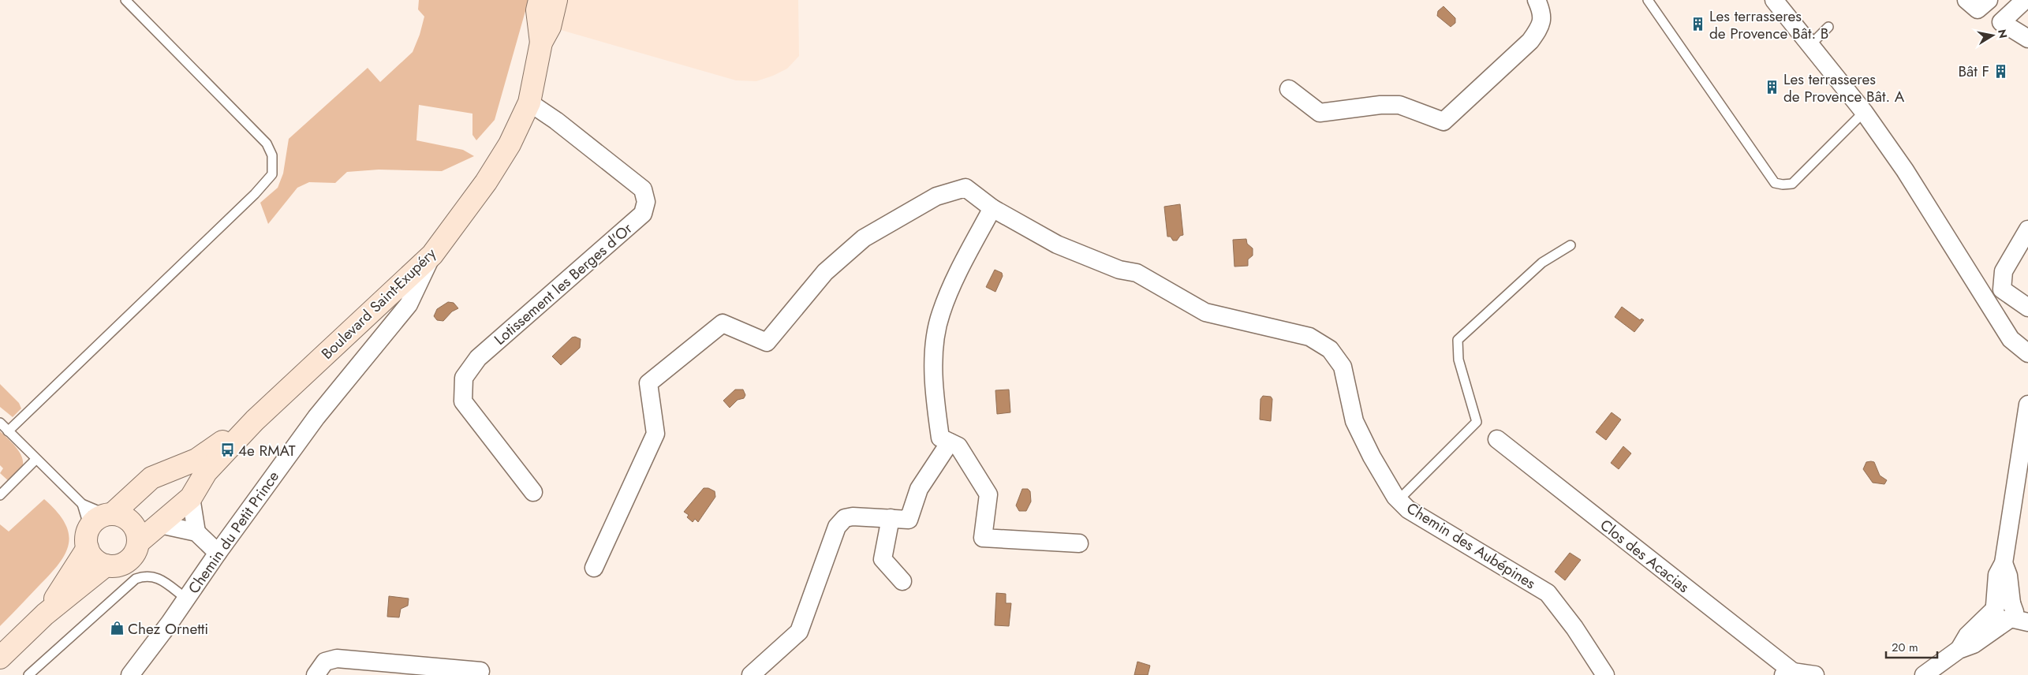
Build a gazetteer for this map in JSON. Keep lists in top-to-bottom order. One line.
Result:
{"streets":{"main road":["Boulevard Saint-Exupéry"],"street":["Lotissement les Berges d'Or","Chemin du Petit Prince","Chemin des Aubépines","Clos des Acacias"]},"crossings":[["Lotissement les Berges d'Or","Boulevard Saint-Exupéry"],["Boulevard Saint-Exupéry","Chemin du Petit Prince"]],"places":{"building":["Les terrasseres de Provence Bât. B","Bât F","Les terrasseres de Provence Bât. A"],"bus stop":["4e RMAT"],"shop":["Chez Ornetti"]},"scale_bar":"20 m","north":"right"}
